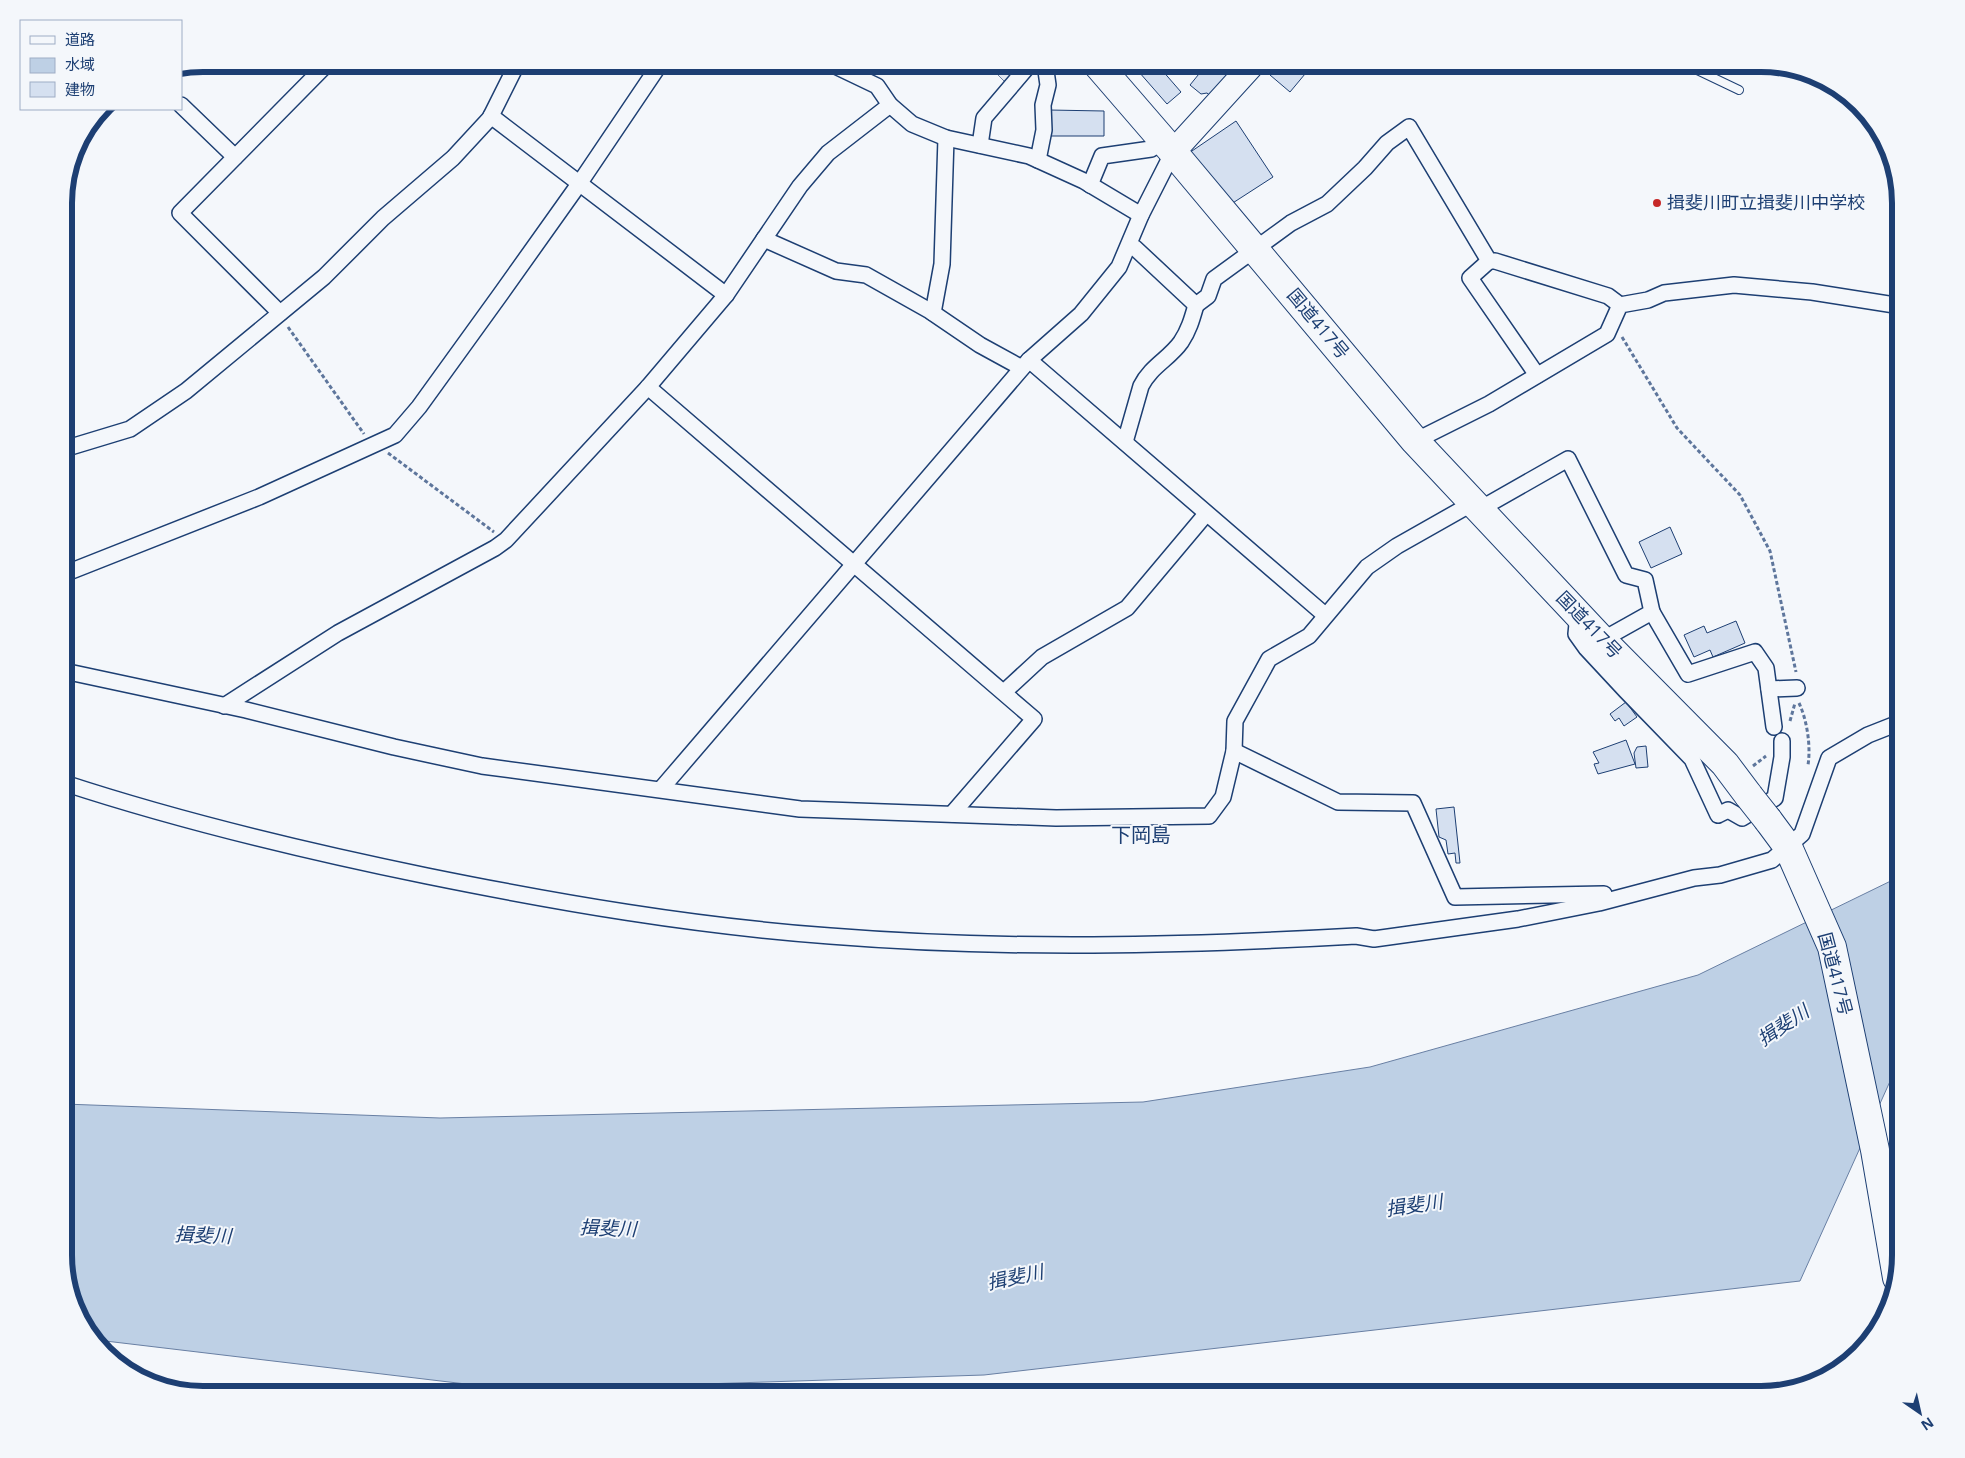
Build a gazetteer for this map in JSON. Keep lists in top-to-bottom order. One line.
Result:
{"streets":{"highway":["国道417号"]},"districts":["下岡島"],"water":["揖斐川"],"places":["揖斐川町立揖斐川中学校"],"legend":["道路","水域","建物"],"north":"bottom right"}
